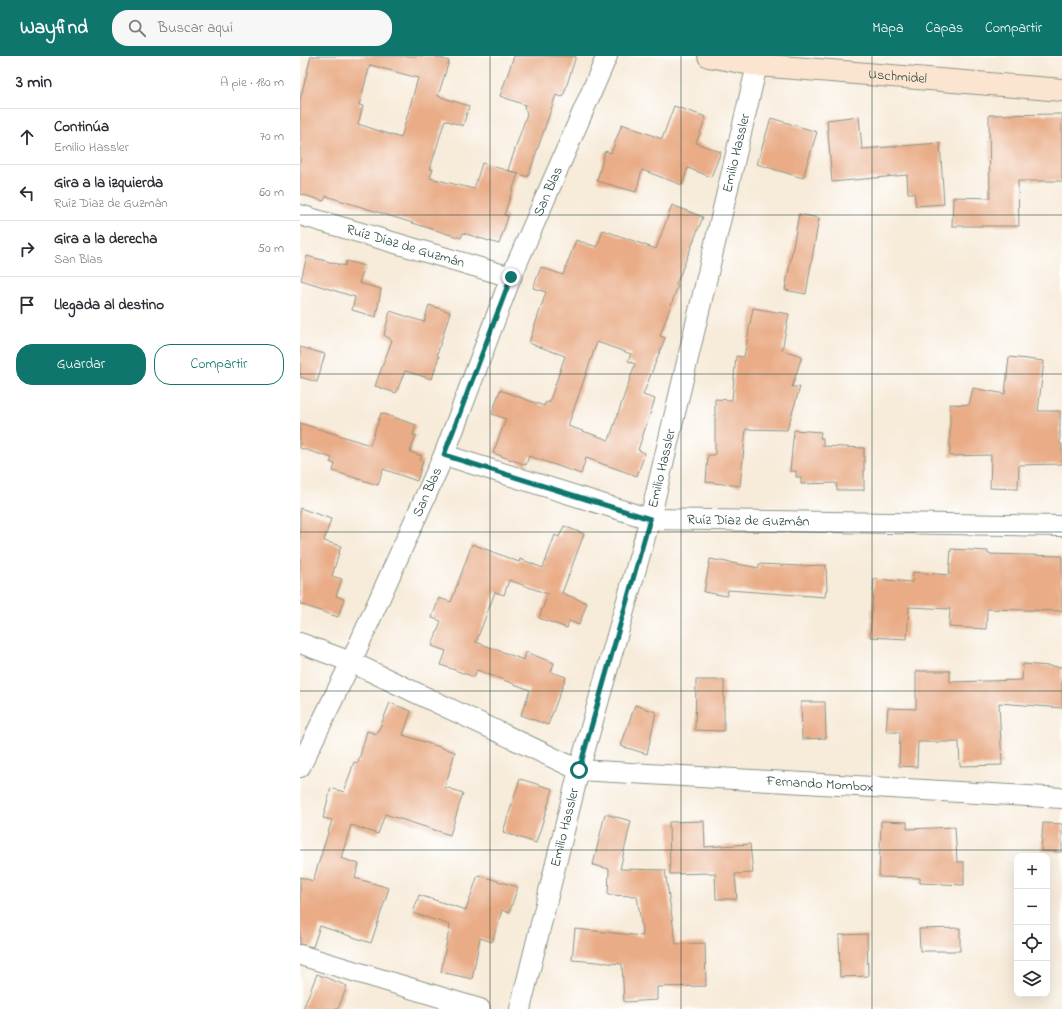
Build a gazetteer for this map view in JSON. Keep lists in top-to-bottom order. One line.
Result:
{"streets":{"street":["Uschmidel","Emilio Hassler","San Blas","Ruíz Díaz de Guzmán","Fernando Mombox"]},"crossings":[["Uschmidel","Emilio Hassler"],["Emilio Hassler","Ruíz Díaz de Guzmán"],["Emilio Hassler","Fernando Mombox"],["San Blas","Ruíz Díaz de Guzmán"]],"page":{"header":"Wayfind","search":"Buscar aquí","nav":["Mapa","Capas","Compartir"],"heading":["3 min","A pie · 180 m"],"list":[["Continúa","Emilio Hassler","70 m"],["Gira a la izquierda","Ruíz Díaz de Guzmán","60 m"],["Gira a la derecha","San Blas","50 m"],"Llegada al destino"],"buttons":["Guardar","Compartir"],"map_buttons":["+","−"]}}
